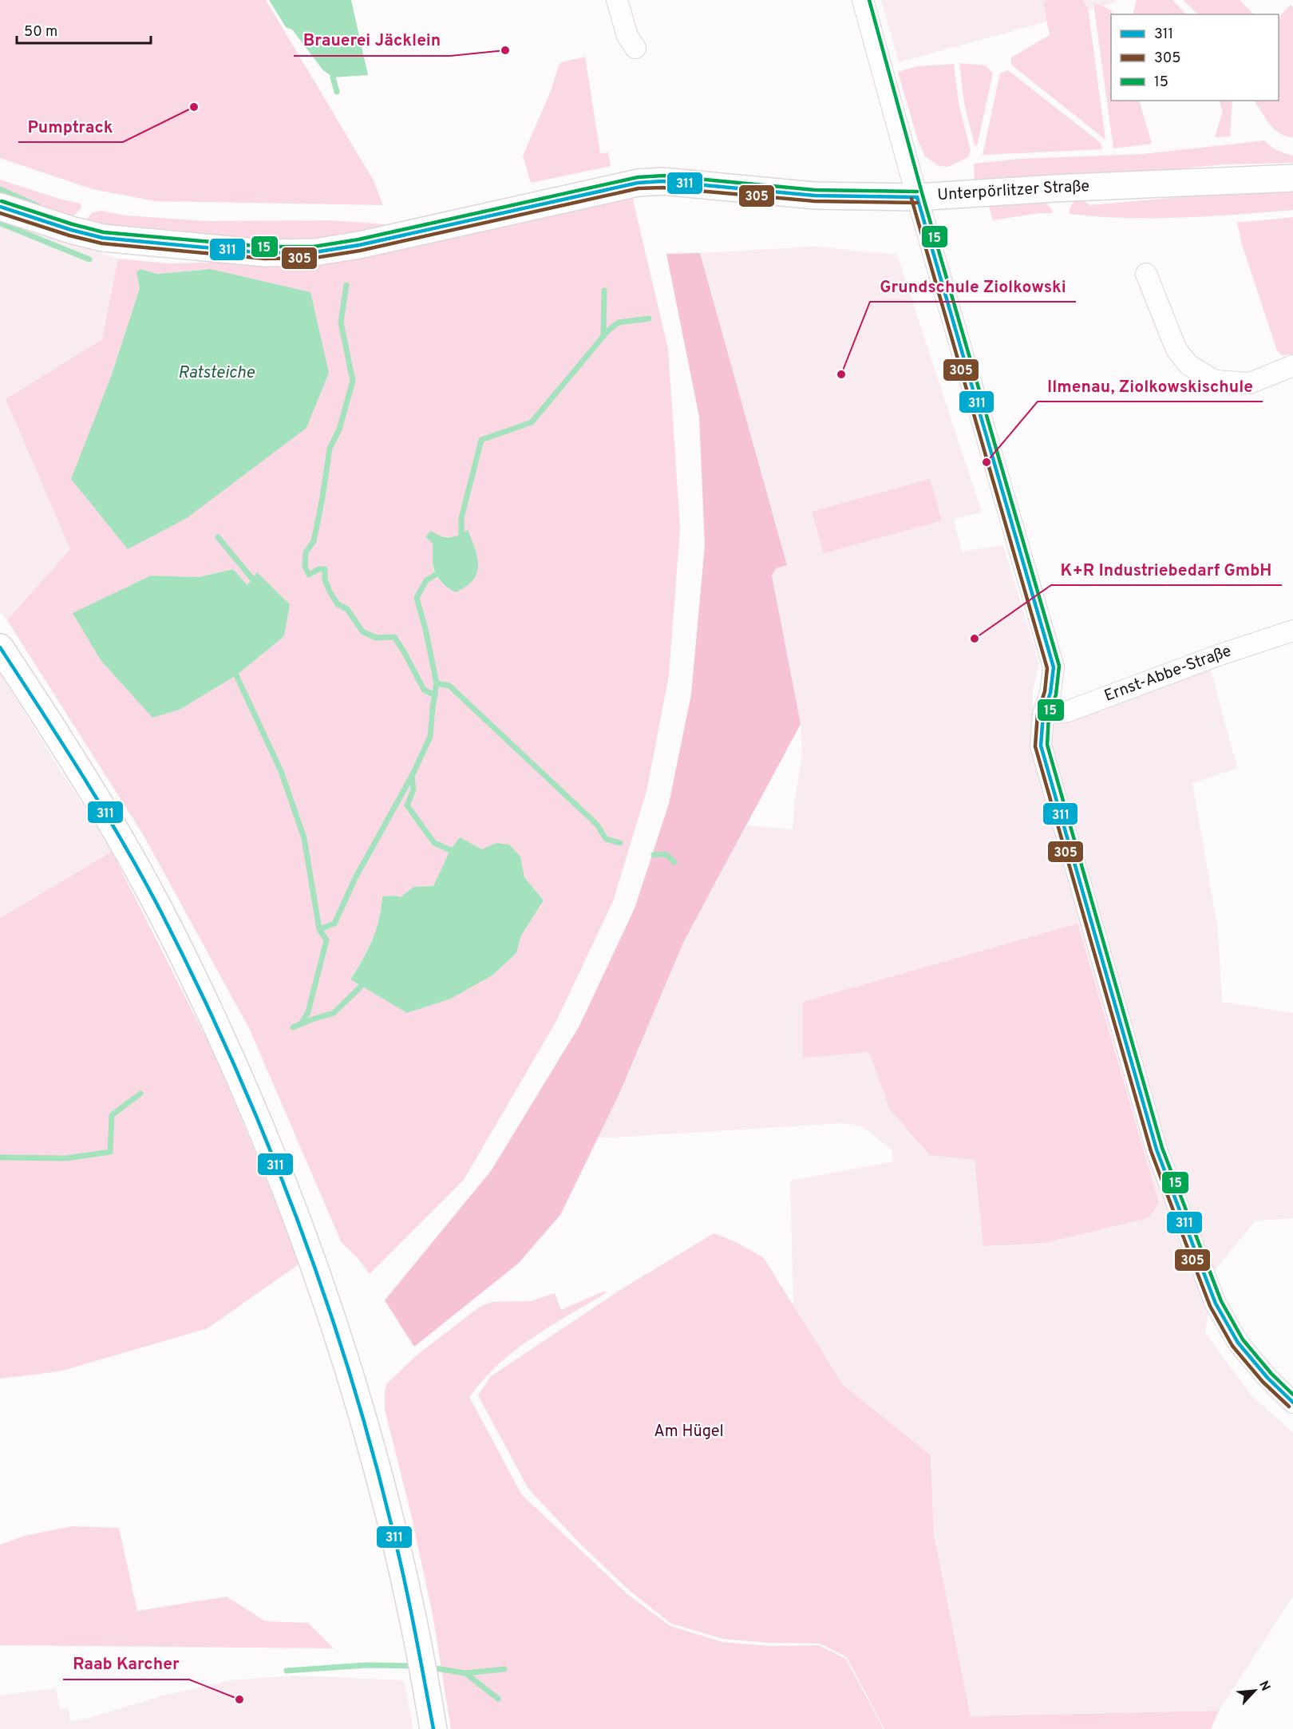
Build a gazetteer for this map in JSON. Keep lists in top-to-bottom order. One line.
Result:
{"streets":{"street":["Unterpörlitzer Straße","Ernst-Abbe-Straße"]},"water":["Ratsteiche"],"parks":["Am Hügel"],"places":["Brauerei Jäcklein","Pumptrack","Grundschule Ziolkowski","Ilmenau, Ziolkowskischule","K+R Industriebedarf GmbH","Raab Karcher"],"lines":["transit line 15","transit line 311","transit line 305"],"legend":["311","305","15"],"scale_bar":"50 m","north":"top right"}
